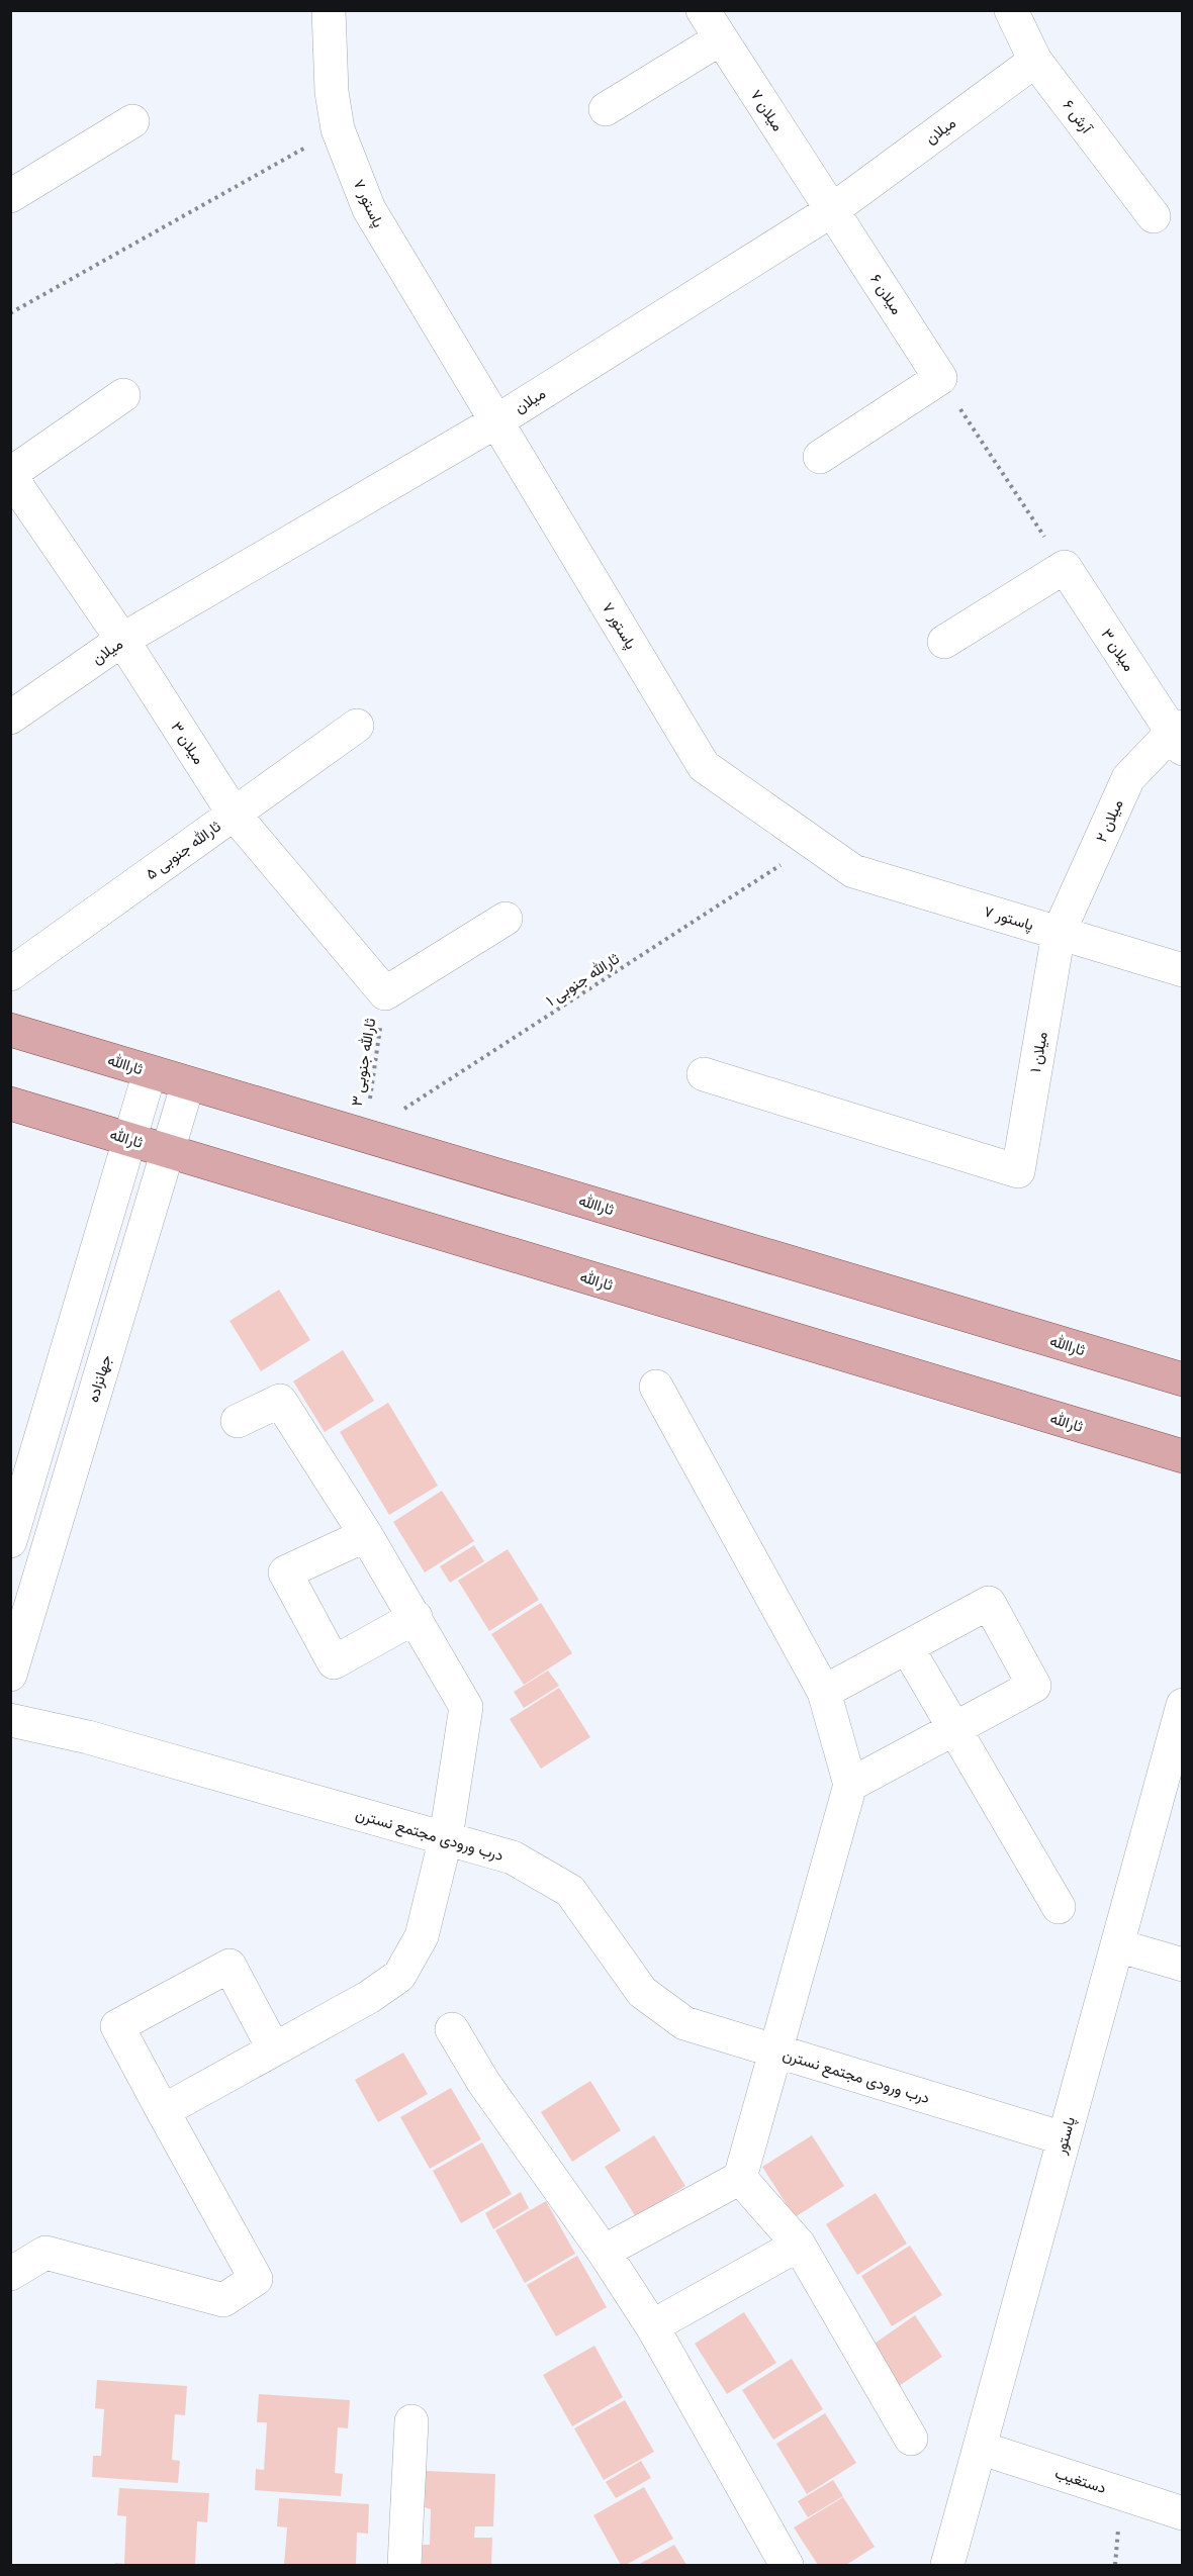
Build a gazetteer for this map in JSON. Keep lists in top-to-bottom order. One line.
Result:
{"streets":{"main road":["ثاراالله","ثارالله"],"street":["میلان ۷","آرش ۶","میلان","پاستور ۷","میلان ۶","میلان ۳","میلان ۲","ثارالله جنوبی ۵","میلان ۱","جهانزاده","درب ورودی مجتمع نسترن","پاستور","دستغیب"],"path":["ثارالله جنوبی ۱","ثارالله جنوبی ۳"]},"crossings":[["میلان ۷","میلان"],["میلان ۷","میلان ۶"],["آرش ۶","میلان"],["میلان","پاستور ۷"],["میلان","میلان ۶"],["میلان","میلان ۳"],["پاستور ۷","میلان ۲"],["پاستور ۷","ثارالله جنوبی ۱"],["پاستور ۷","میلان ۱"],["میلان ۳","میلان ۲"],["میلان ۳","ثارالله جنوبی ۵"],["میلان ۳","ثارالله جنوبی ۳"],["میلان ۲","میلان ۱"],["ثارالله جنوبی ۱","ثارالله جنوبی ۳"],["ثارالله جنوبی ۱","ثاراالله"],["ثارالله جنوبی ۳","ثاراالله"],["ثاراالله","جهانزاده"],["ثارالله","جهانزاده"],["درب ورودی مجتمع نسترن","پاستور"],["پاستور","دستغیب"]]}
